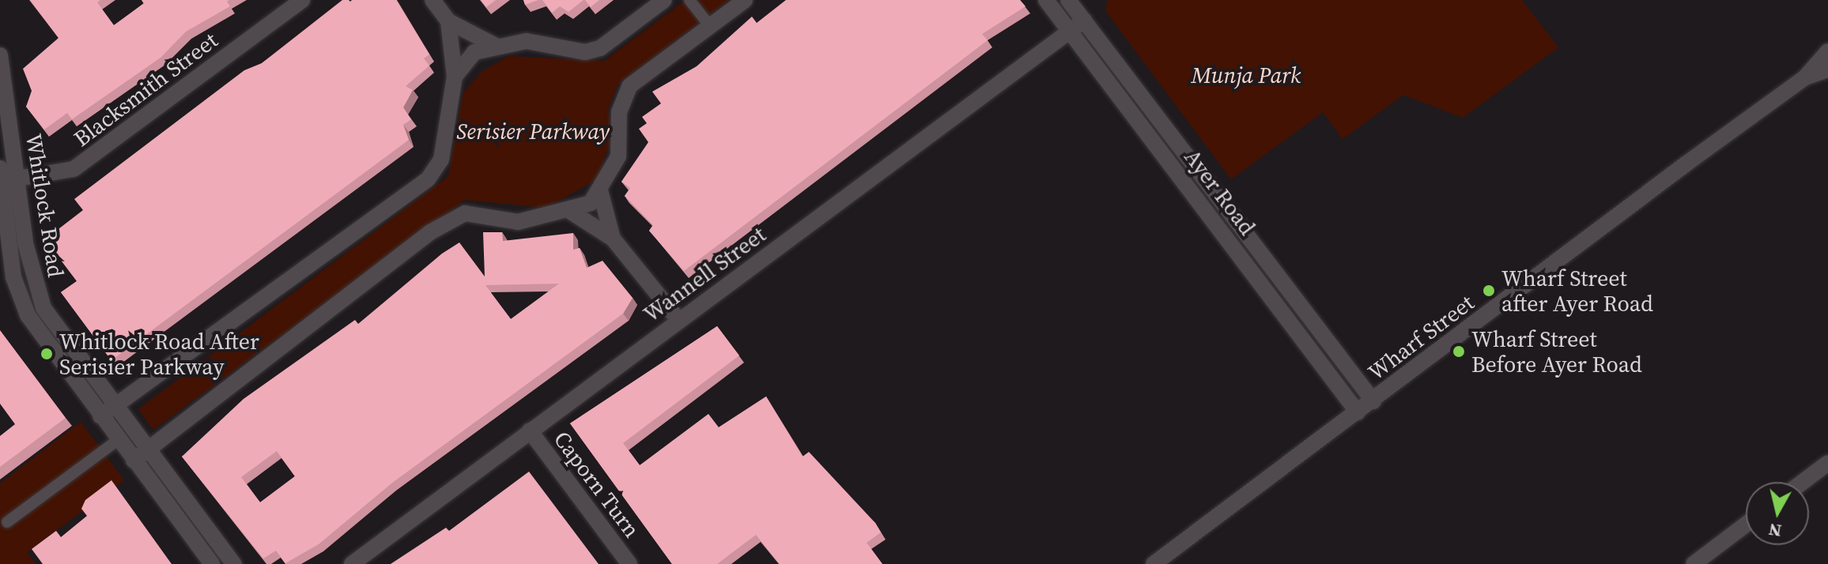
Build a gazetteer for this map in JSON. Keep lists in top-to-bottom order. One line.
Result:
{"streets":{"street":["Blacksmith Street","Ayer Road","Whitlock Road","Wannell Street","Wharf Street","Caporn Turn"]},"crossings":[["Blacksmith Street","Whitlock Road"],["Ayer Road","Wannell Street"],["Ayer Road","Wharf Street"],["Wannell Street","Caporn Turn"]],"parks":["Munja Park","Serisier Parkway"],"places":["Wharf Street after Ayer Road","Wharf Street Before Ayer Road","Whitlock Road After Serisier Parkway"],"north":"bottom"}
